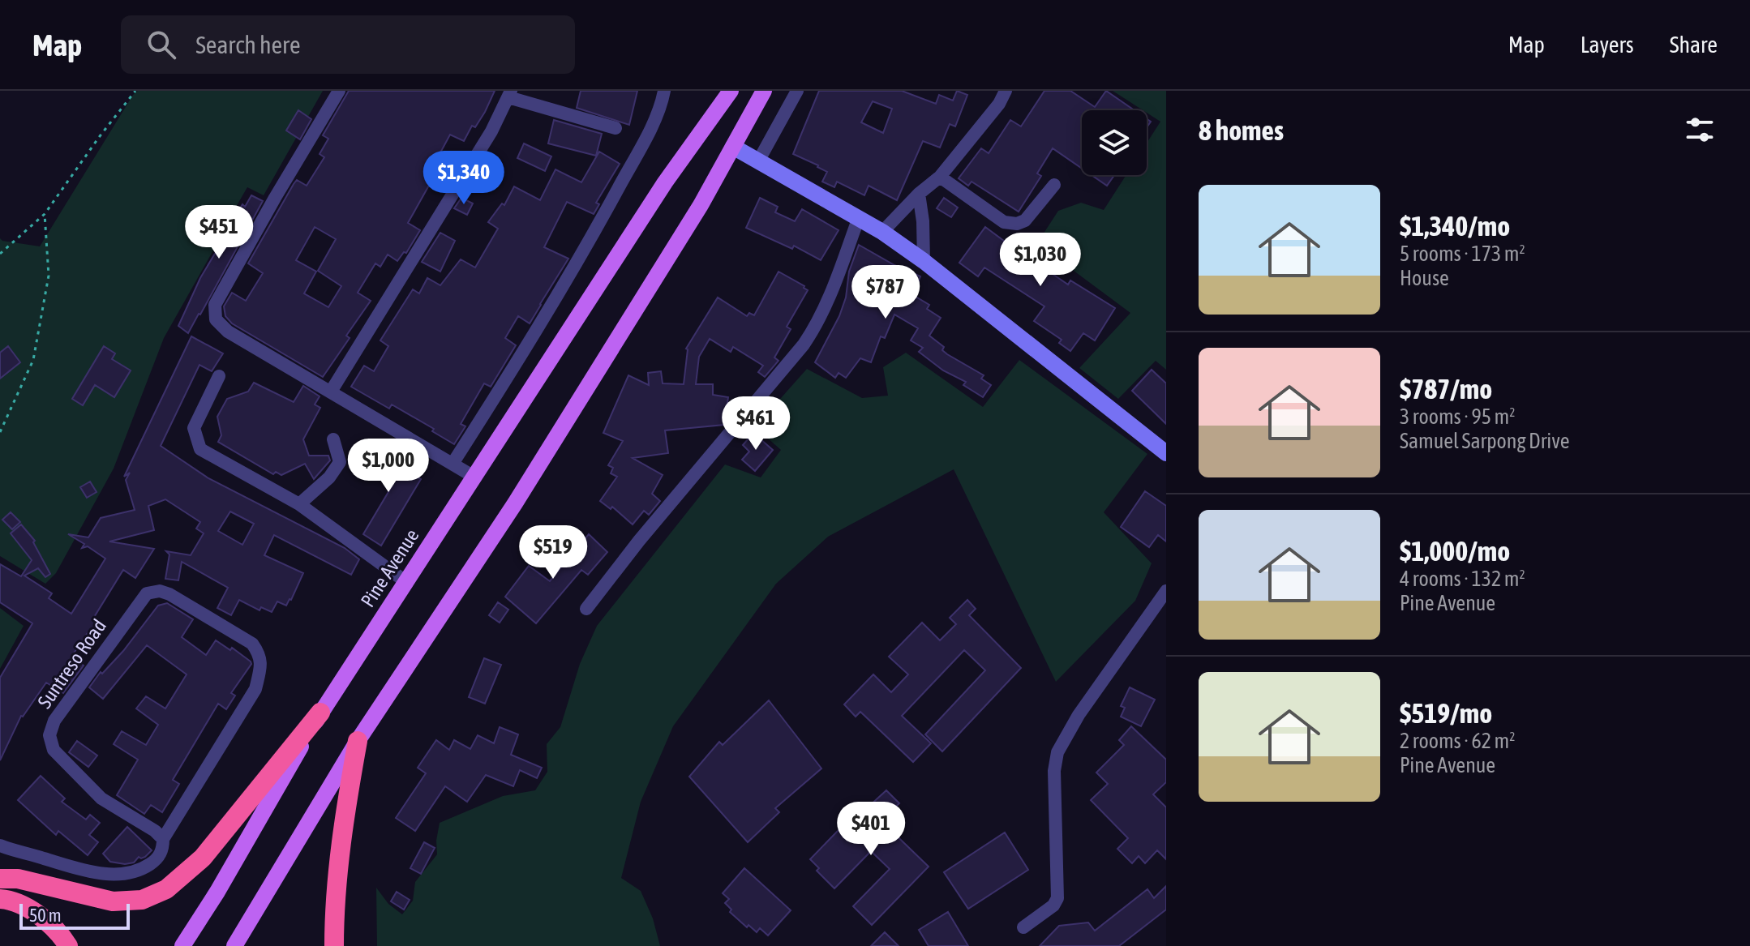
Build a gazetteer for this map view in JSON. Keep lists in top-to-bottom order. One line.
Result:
{"streets":{"main road":["Pine Avenue"],"street":["Suntreso Road"]},"scale_bar":"50 m","page":{"header":"Map","search":"Search here","nav":["Map","Layers","Share"],"heading":"8 homes","price":["$1,340","$451","$1,030","$787","$461","$1,000","$519","$401"],"list":[{"name":"$1,340/mo","note":"5 rooms · 173 m² · House"},{"name":"$787/mo","note":"3 rooms · 95 m² · Samuel Sarpong Drive"},{"name":"$1,000/mo","note":"4 rooms · 132 m² · Pine Avenue"},{"name":"$519/mo","note":"2 rooms · 62 m² · Pine Avenue"}],"scale":"50 m"}}
